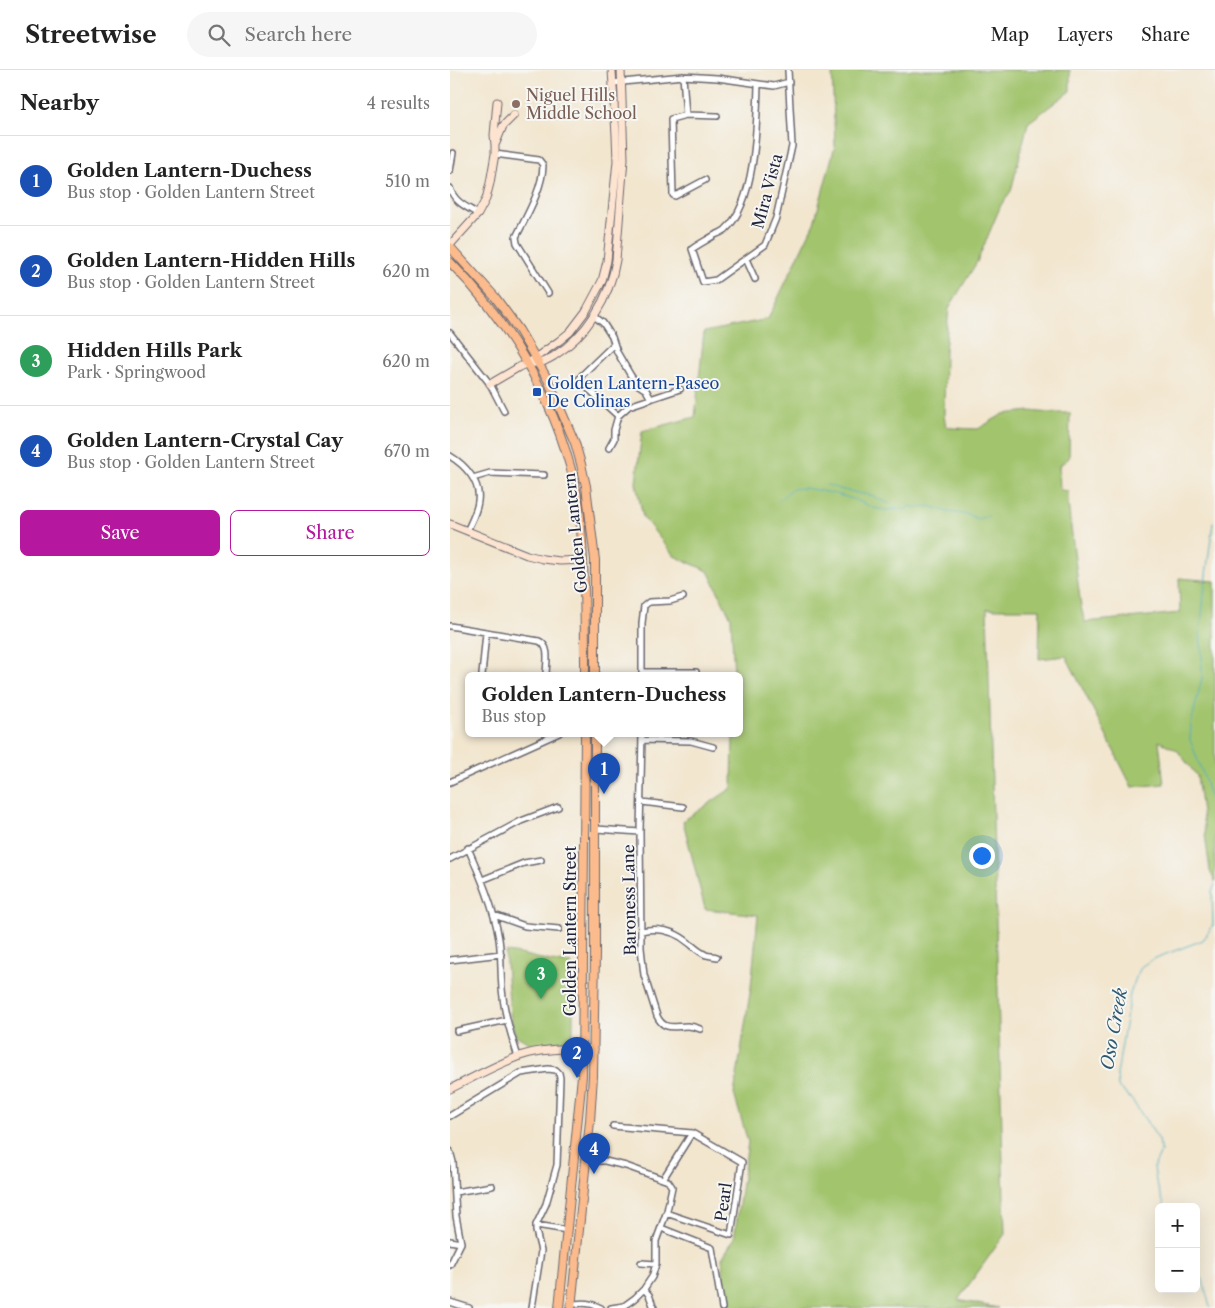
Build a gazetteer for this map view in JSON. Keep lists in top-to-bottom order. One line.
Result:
{"streets":{"main road":["Golden Lantern","Golden Lantern Street"],"street":["Mira Vista","Baroness Lane","Pearl"]},"water":["Oso Creek"],"places":{"other":["Niguel Hills Middle School"],"transit":["Golden Lantern-Paseo De Colinas"]},"page":{"header":"Streetwise","search":"Search here","nav":["Map","Layers","Share"],"heading":["Nearby","4 results"],"list":[{"mark":"1","name":"Golden Lantern-Duchess","note":"Bus stop · Golden Lantern Street","value":"510 m"},{"mark":"2","name":"Golden Lantern-Hidden Hills","note":"Bus stop · Golden Lantern Street","value":"620 m"},{"mark":"3","name":"Hidden Hills Park","note":"Park · Springwood","value":"620 m"},{"mark":"4","name":"Golden Lantern-Crystal Cay","note":"Bus stop · Golden Lantern Street","value":"670 m"}],"buttons":["Save","Share"],"popup":["Golden Lantern-Duchess","Bus stop"],"pins":["1","3","2","4"],"map_buttons":["+","−"]}}
